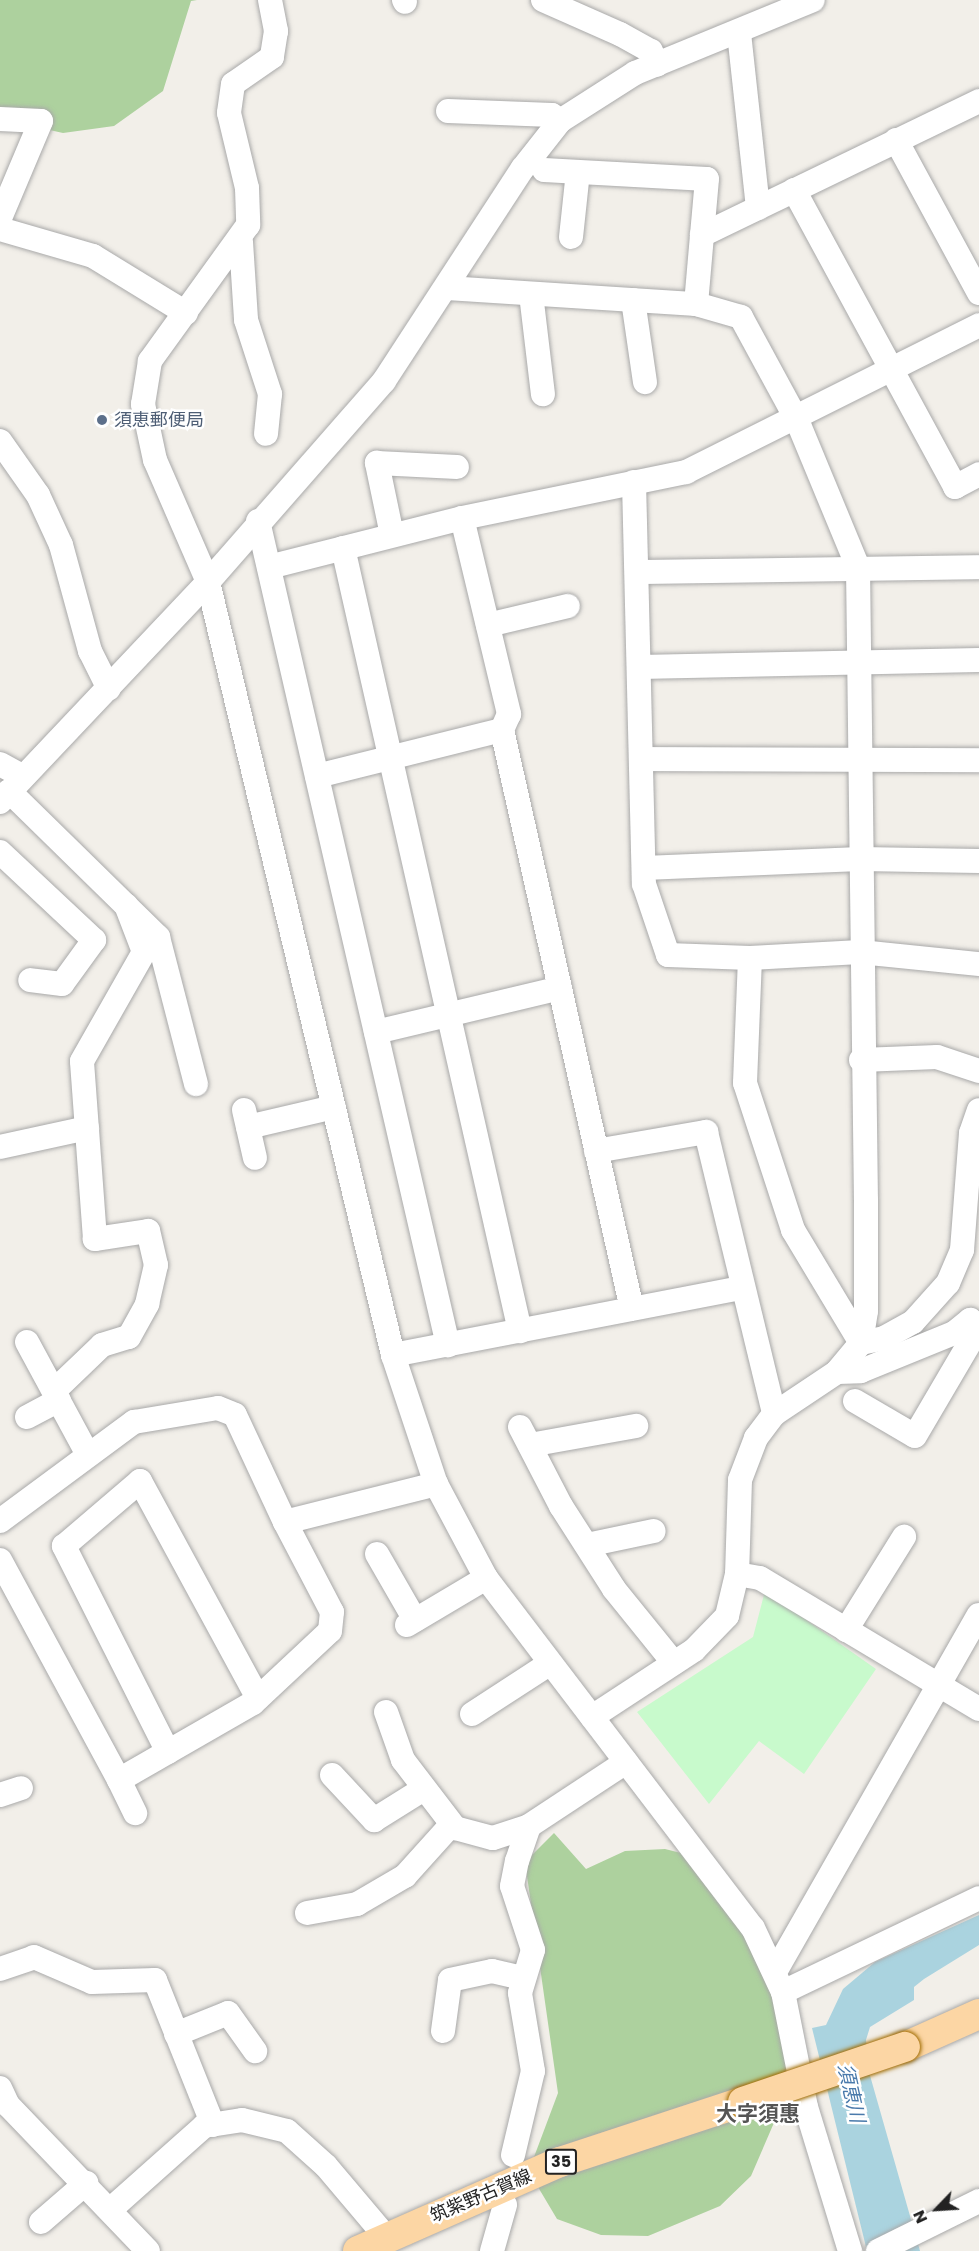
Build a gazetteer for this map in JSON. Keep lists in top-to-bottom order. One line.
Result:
{"streets":{"main road":["35","筑紫野古賀線"]},"districts":["大字須惠"],"water":["須恵川"],"places":["須恵郵便局"],"north":"bottom left"}
